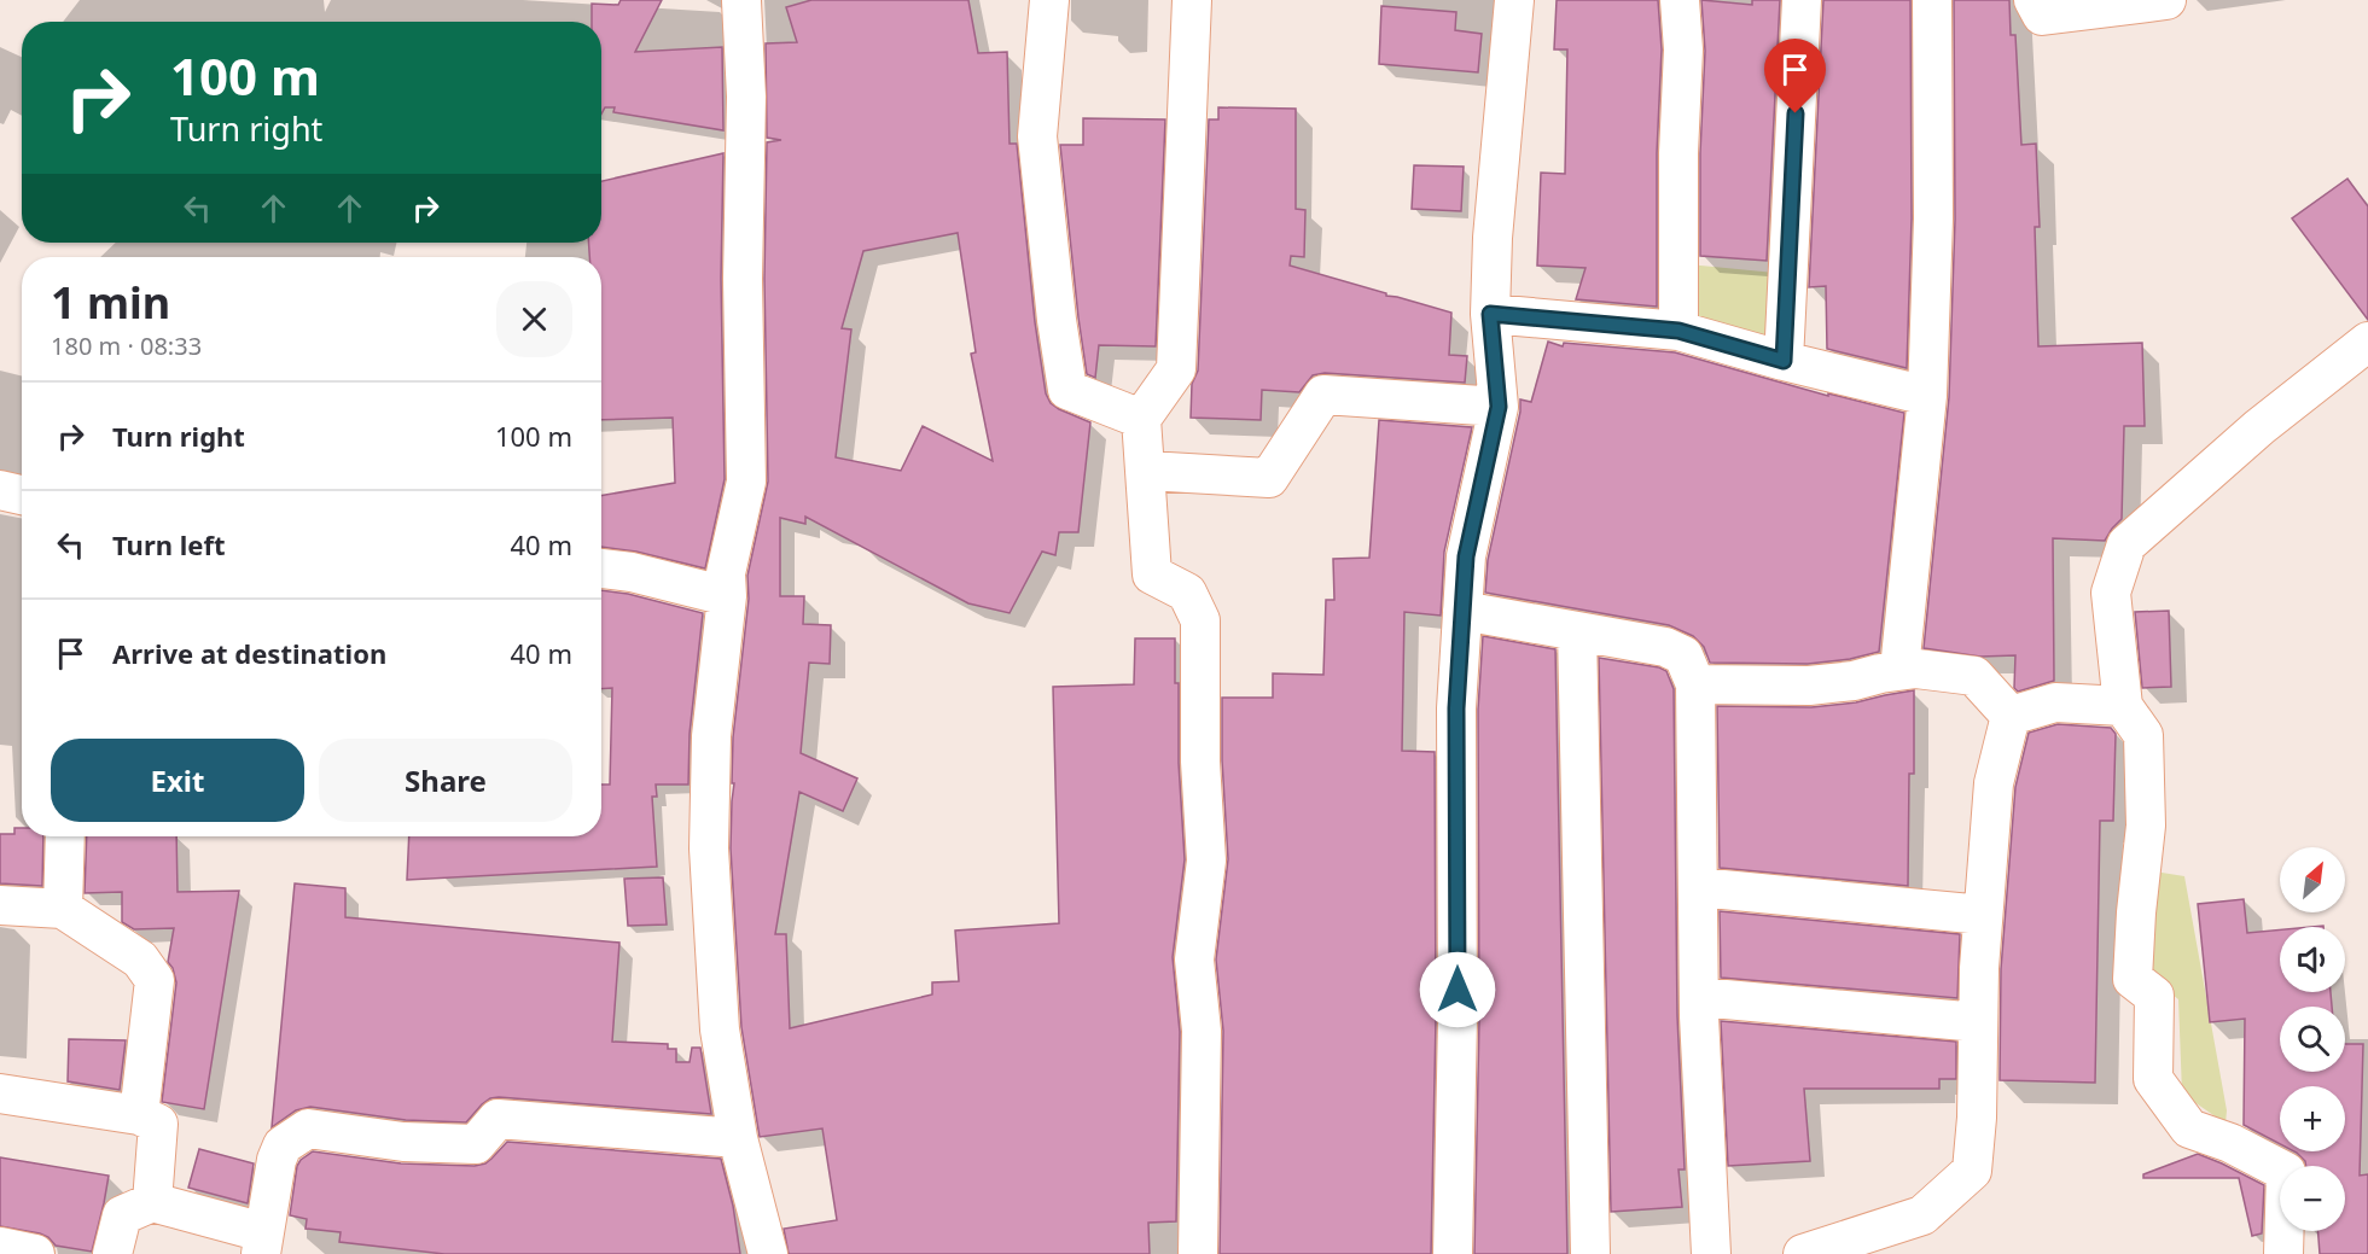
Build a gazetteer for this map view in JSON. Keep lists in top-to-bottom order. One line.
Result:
{"north":"top right","page":{"turn":["100 m","Turn right"],"heading":["1 min","180 m · 08:33"],"list":[{"name":"Turn right","value":"100 m"},{"name":"Turn left","value":"40 m"},{"name":"Arrive at destination","value":"40 m"}],"buttons":["Exit","Share"],"map_buttons":["+","−"]}}
